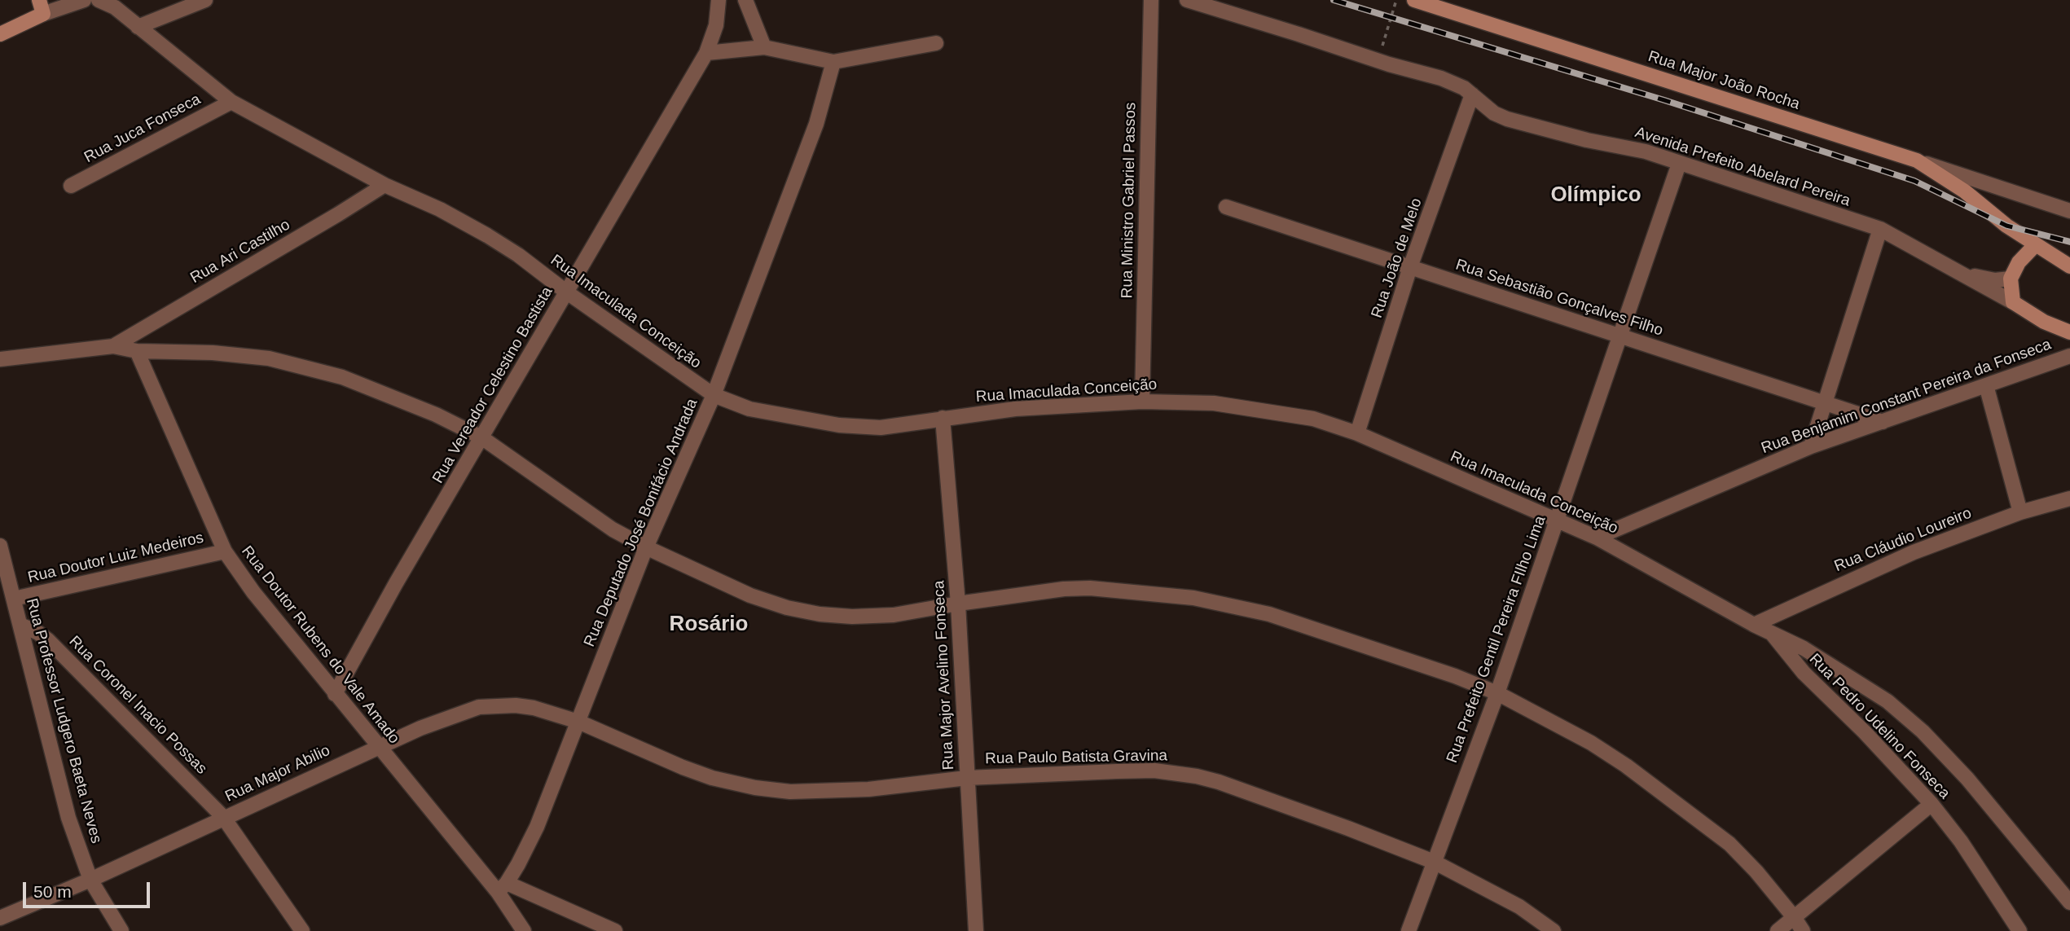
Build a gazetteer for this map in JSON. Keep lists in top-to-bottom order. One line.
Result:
{"streets":{"main road":["Rua Major João Rocha","Avenida Prefeito Abelard Pereira"],"street":["Rua Juca Fonseca","Rua Ministro Gabriel Passos","Rua Ari Castilho","Rua João de Melo","Rua Sebastião Gonçalves Filho","Rua Imaculada Conceição","Rua Vereador Celestino Bastista","Rua Benjamim Constant Pereira da Fonseca","Rua Deputado José Bonifácio Andrada","Rua Cláudio Loureiro","Rua Doutor Luiz Medeiros","Rua Prefeito Gentil Pereira FIlho Lima","Rua Doutor Rubens do Vale Amado","Rua Major Avelino Fonseca","Rua Coronel Inacio Possas","Rua Professor Ludgero Baeta Neves","Rua Pedro Udelino Fonseca","Rua Paulo Batista Gravina","Rua Major Abilio"]},"crossings":[["Rua Juca Fonseca","Rua Imaculada Conceição"],["Avenida Prefeito Abelard Pereira","Rua João de Melo"],["Avenida Prefeito Abelard Pereira","Rua Prefeito Gentil Pereira FIlho Lima"],["Rua Ministro Gabriel Passos","Rua Imaculada Conceição"],["Rua Ari Castilho","Rua Imaculada Conceição"],["Rua João de Melo","Rua Sebastião Gonçalves Filho"],["Rua João de Melo","Rua Imaculada Conceição"],["Rua Sebastião Gonçalves Filho","Rua Benjamim Constant Pereira da Fonseca"],["Rua Sebastião Gonçalves Filho","Rua Prefeito Gentil Pereira FIlho Lima"],["Rua Imaculada Conceição","Rua Vereador Celestino Bastista"],["Rua Imaculada Conceição","Rua Benjamim Constant Pereira da Fonseca"],["Rua Imaculada Conceição","Rua Deputado José Bonifácio Andrada"],["Rua Imaculada Conceição","Rua Cláudio Loureiro"],["Rua Imaculada Conceição","Rua Prefeito Gentil Pereira FIlho Lima"],["Rua Imaculada Conceição","Rua Major Avelino Fonseca"],["Rua Imaculada Conceição","Rua Pedro Udelino Fonseca"],["Rua Vereador Celestino Bastista","Rua Doutor Rubens do Vale Amado"],["Rua Deputado José Bonifácio Andrada","Rua Doutor Rubens do Vale Amado"],["Rua Deputado José Bonifácio Andrada","Rua Paulo Batista Gravina"],["Rua Deputado José Bonifácio Andrada","Rua Major Abilio"],["Rua Doutor Luiz Medeiros","Rua Doutor Rubens do Vale Amado"],["Rua Doutor Luiz Medeiros","Rua Professor Ludgero Baeta Neves"],["Rua Prefeito Gentil Pereira FIlho Lima","Rua Paulo Batista Gravina"],["Rua Doutor Rubens do Vale Amado","Rua Major Abilio"],["Rua Major Avelino Fonseca","Rua Paulo Batista Gravina"],["Rua Coronel Inacio Possas","Rua Professor Ludgero Baeta Neves"],["Rua Coronel Inacio Possas","Rua Major Abilio"],["Rua Professor Ludgero Baeta Neves","Rua Major Abilio"],["Rua Paulo Batista Gravina","Rua Major Abilio"]],"districts":["Olímpico","Rosário"],"scale_bar":"50 m"}
